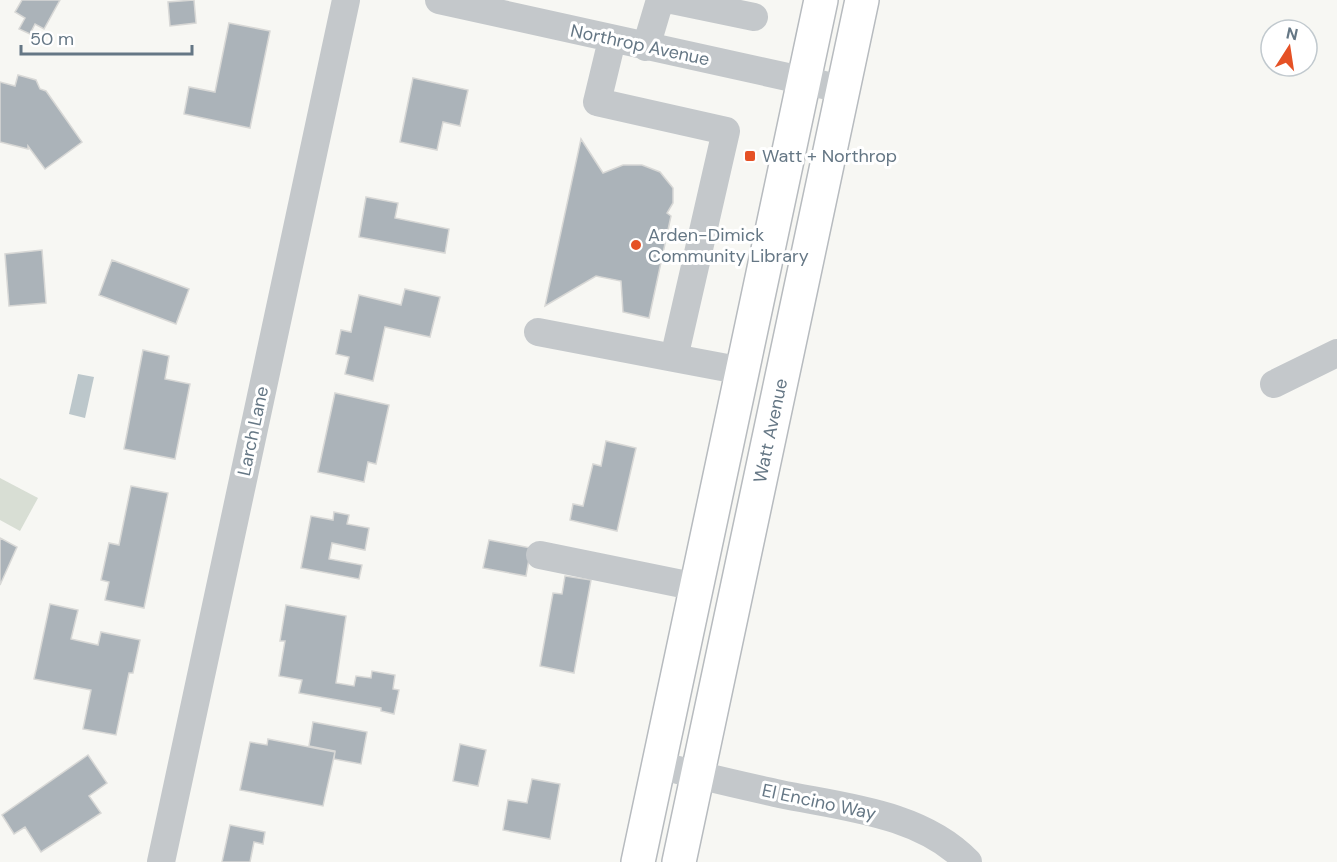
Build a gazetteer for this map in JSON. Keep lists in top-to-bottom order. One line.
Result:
{"streets":{"main road":["Watt Avenue"],"street":["Northrop Avenue","Larch Lane","El Encino Way"]},"crossings":[["Northrop Avenue","Watt Avenue"],["Watt Avenue","El Encino Way"]],"places":{"transit":["Watt + Northrop"],"other":["Arden-Dimick Community Library"]},"scale_bar":"50 m","north":"top"}
